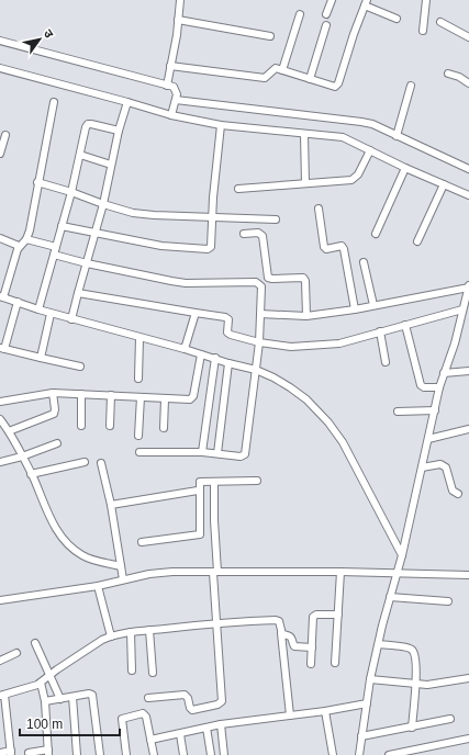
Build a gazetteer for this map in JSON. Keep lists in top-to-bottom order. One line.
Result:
{"scale_bar":"100 m","north":"top right"}
